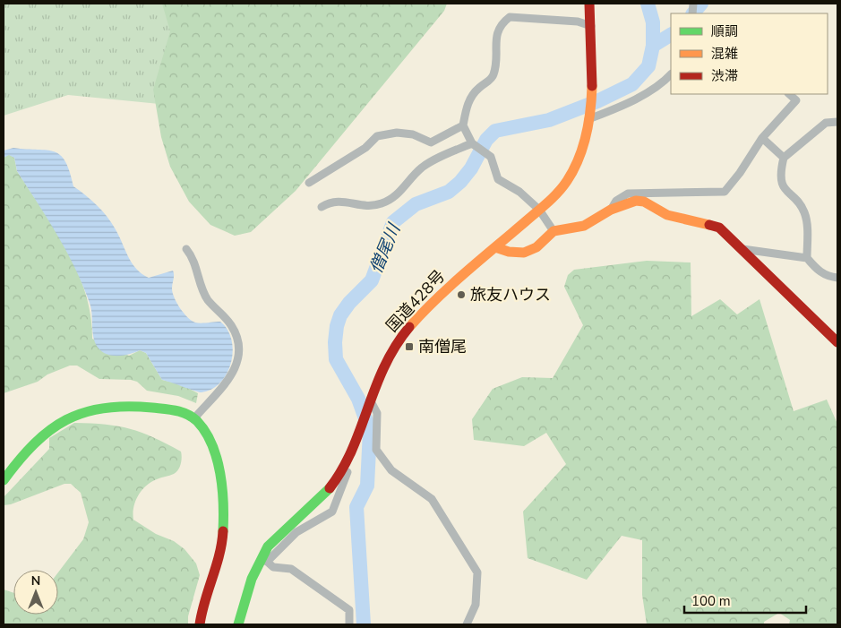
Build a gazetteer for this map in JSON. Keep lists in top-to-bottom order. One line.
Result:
{"streets":{"main road":["国道428号"]},"water":["僧尾川"],"places":{"other":["旅友ハウス"],"transit":["南僧尾"]},"legend":["順調","混雑","渋滞"],"scale_bar":"100 m","north":"top"}
